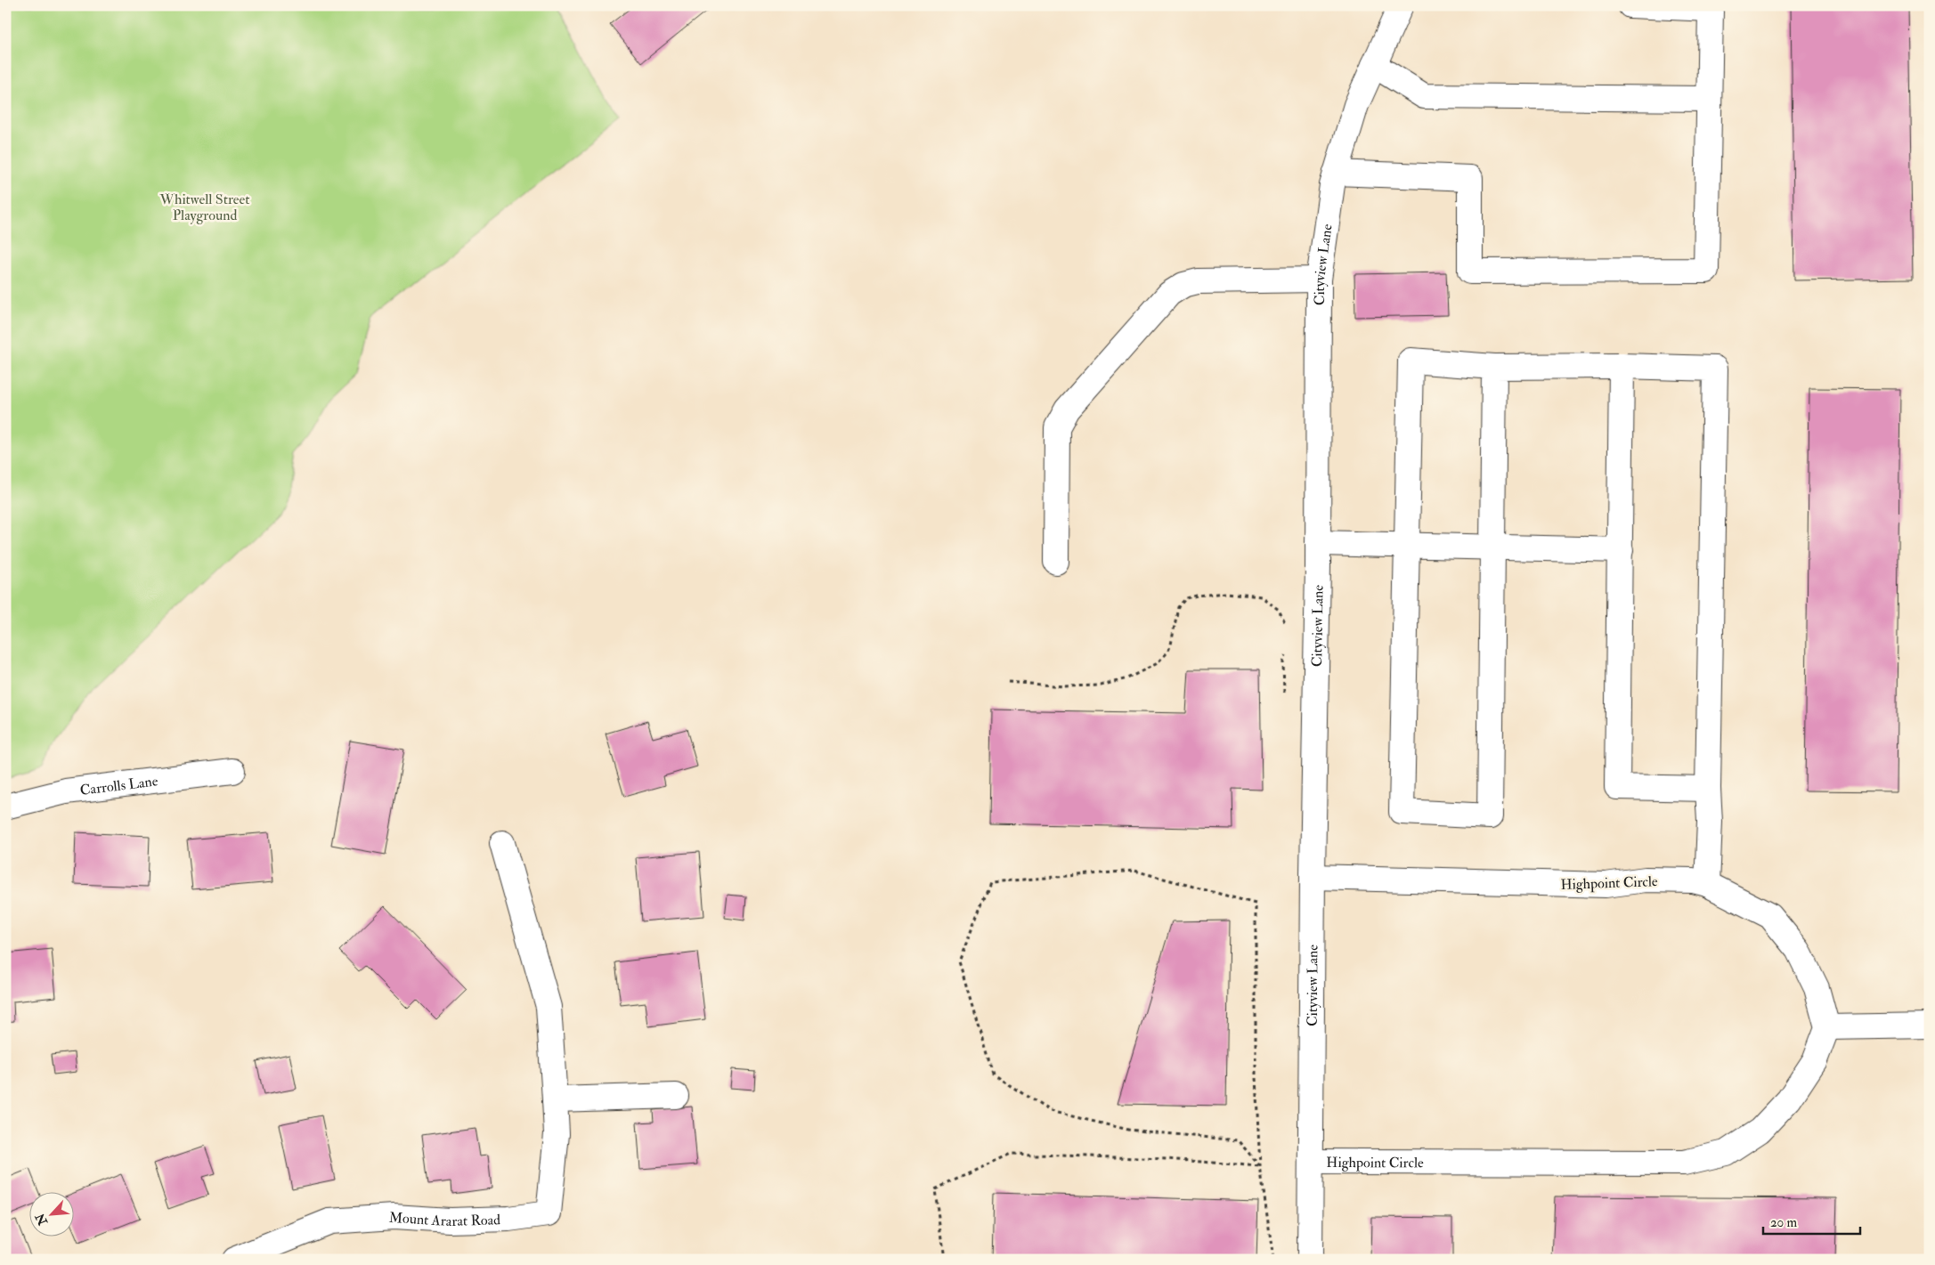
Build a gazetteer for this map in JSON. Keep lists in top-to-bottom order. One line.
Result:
{"streets":{"street":["Cityview Lane","Carrolls Lane","Highpoint Circle","Mount Ararat Road"]},"crossings":[["Cityview Lane","Highpoint Circle"]],"parks":["Whitwell Street Playground"],"scale_bar":"20 m","north":"bottom left"}
